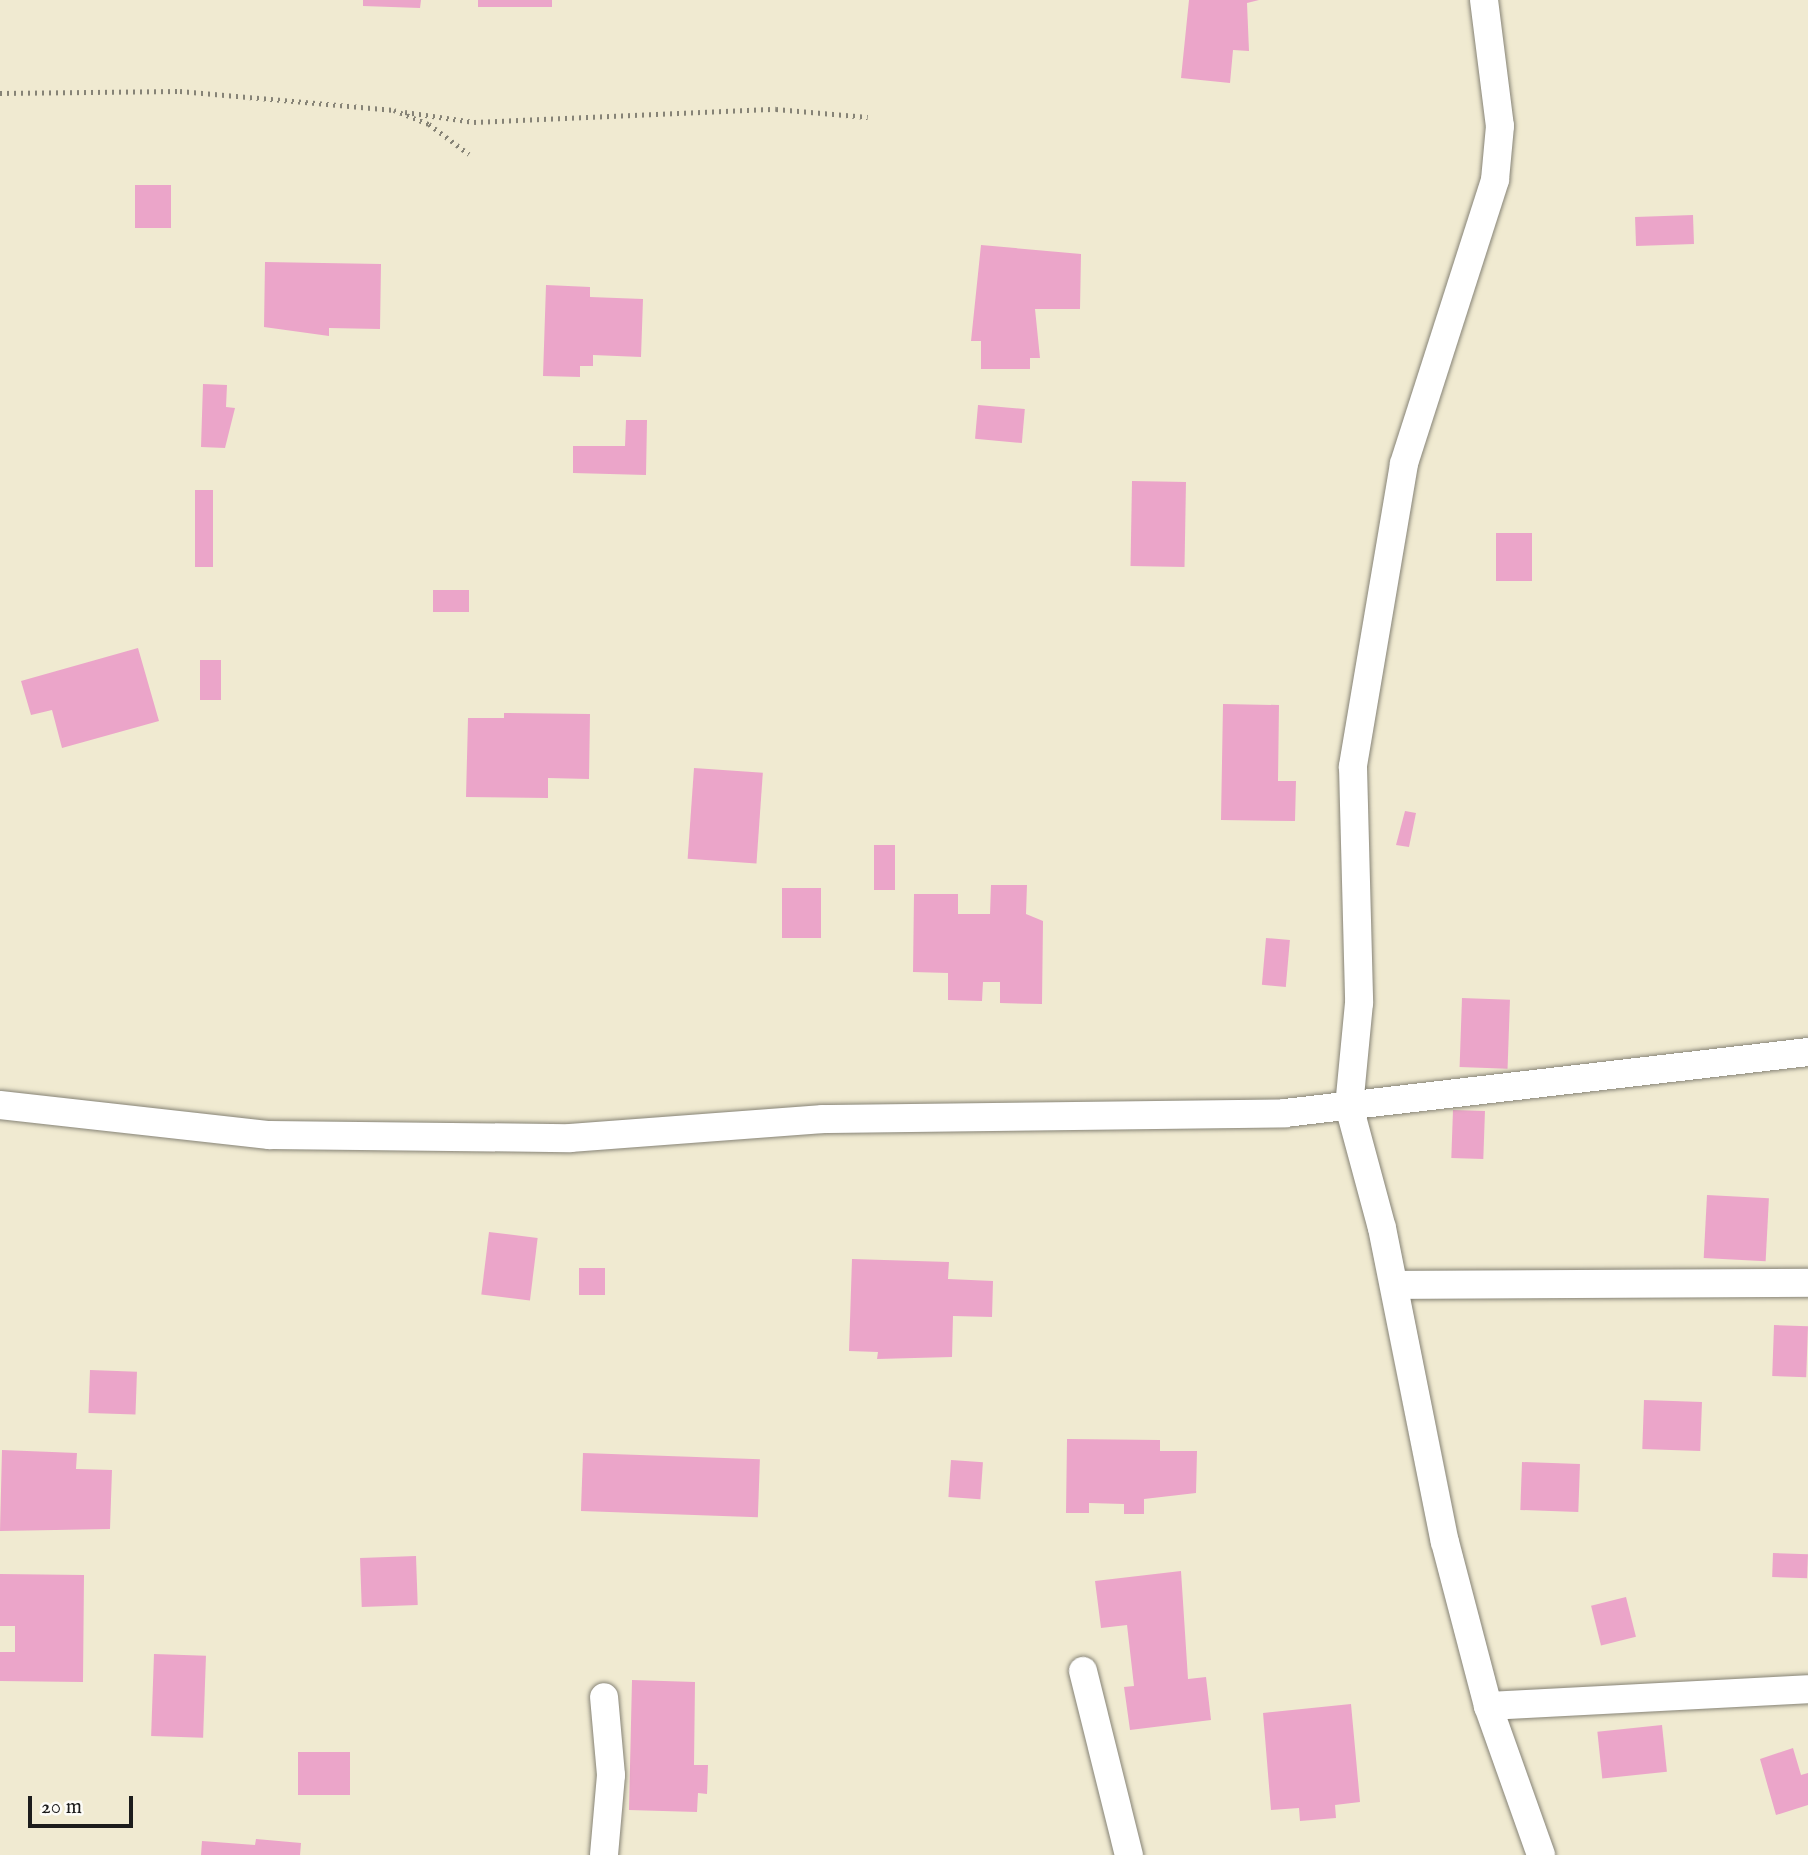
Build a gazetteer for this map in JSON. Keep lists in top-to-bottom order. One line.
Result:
{"scale_bar":"20 m"}
